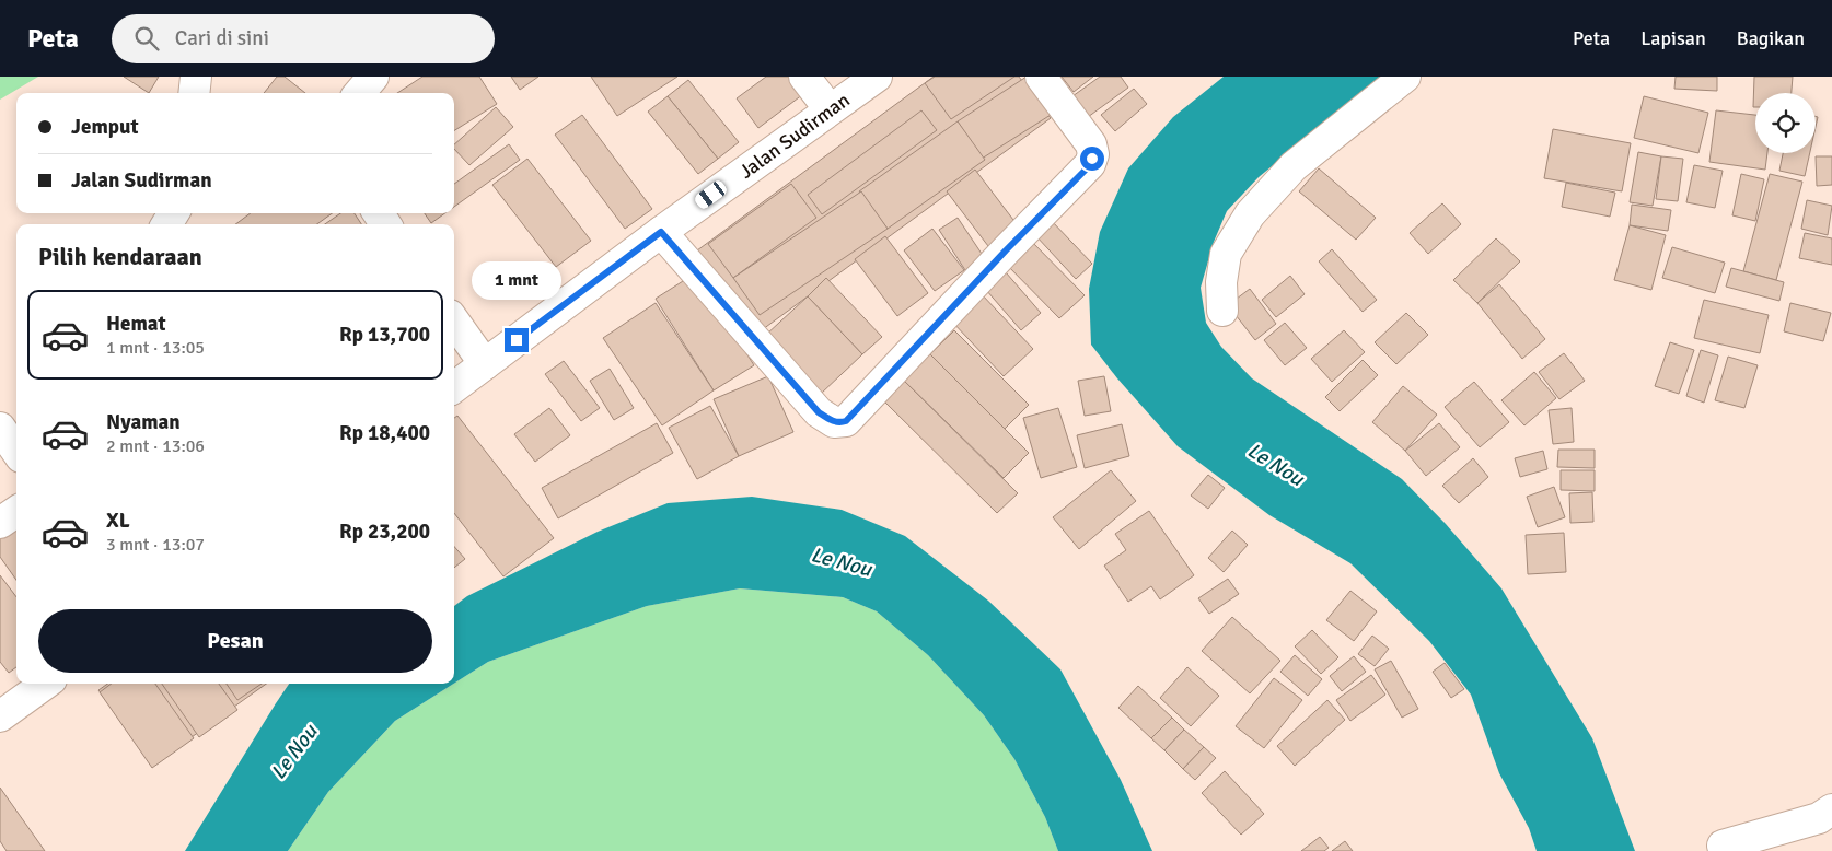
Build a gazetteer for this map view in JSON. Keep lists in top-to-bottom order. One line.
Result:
{"streets":{"street":["Jalan Sudirman"]},"water":["Le Nou"],"page":{"header":"Peta","search":"Cari di sini","nav":["Peta","Lapisan","Bagikan"],"banner":["Jemput","Jalan Sudirman"],"heading":"Pilih kendaraan","bubble":"1 mnt","list":[{"name":"Hemat","note":"1 mnt · 13:05","value":"Rp 13,700"},{"name":"Nyaman","note":"2 mnt · 13:06","value":"Rp 18,400"},{"name":"XL","note":"3 mnt · 13:07","value":"Rp 23,200"}],"buttons":"Pesan"}}
